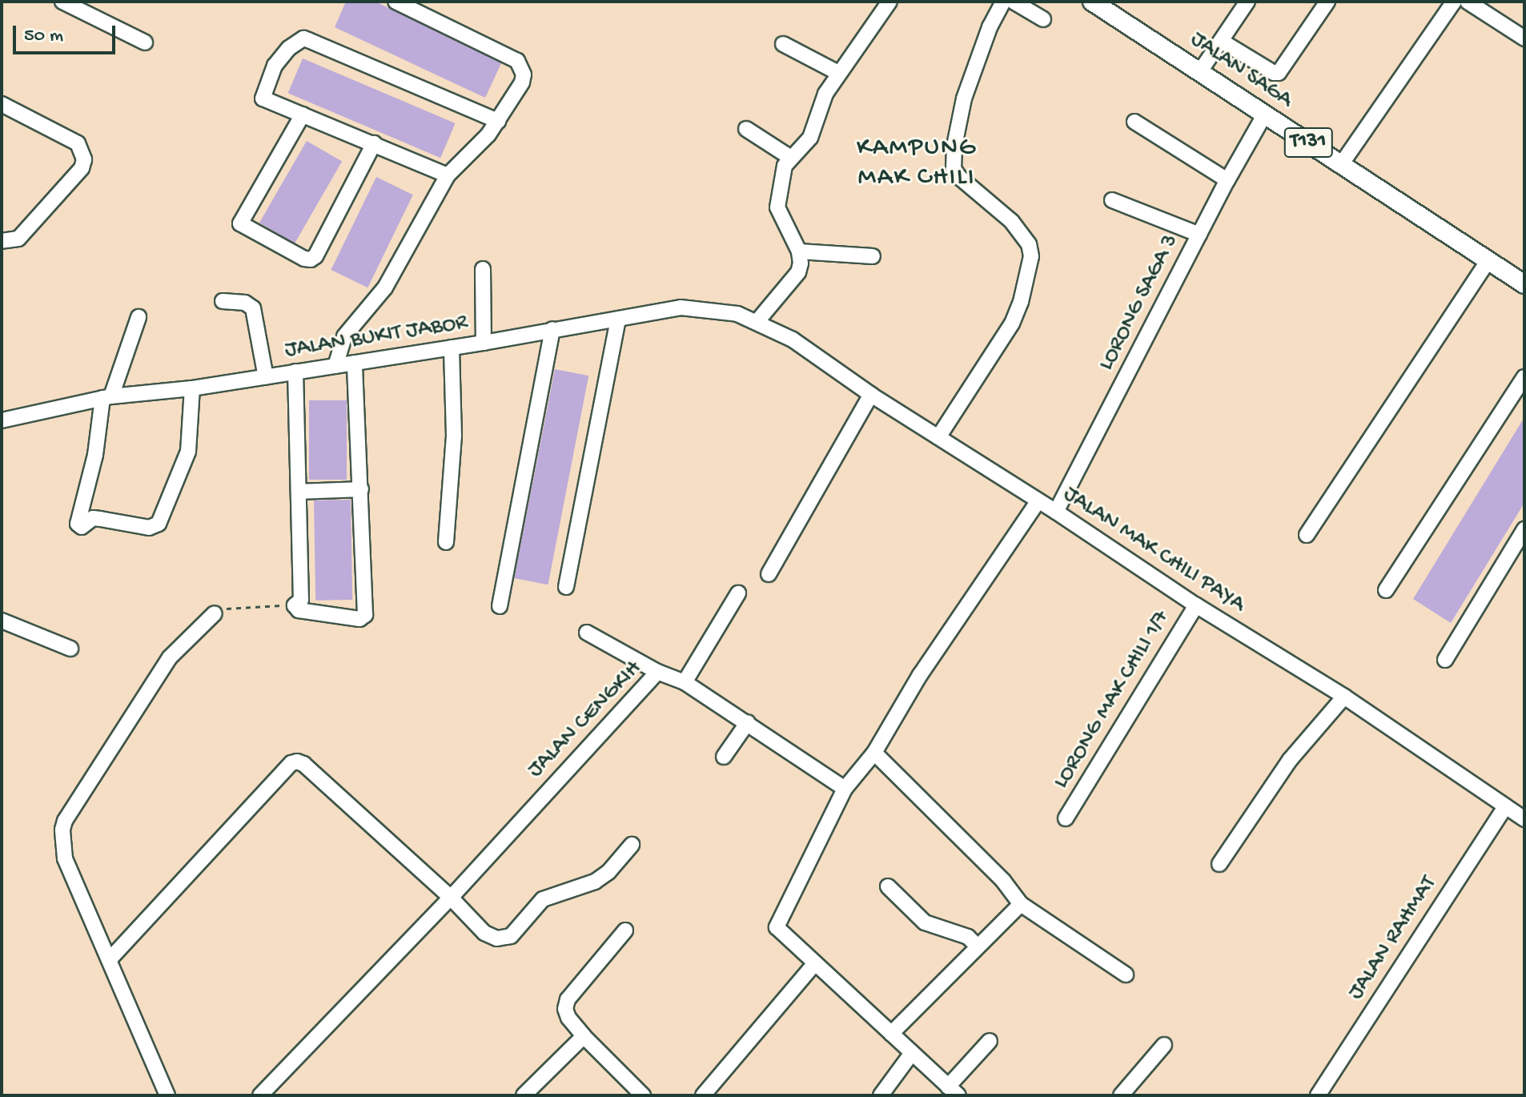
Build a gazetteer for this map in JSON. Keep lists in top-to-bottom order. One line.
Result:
{"streets":{"main road":["JALAN SAGA","T131"],"street":["LORONG SAGA 3","JALAN BUKIT JABOR","JALAN MAK CHILI PAYA","LORONG MAK CHILI 1/7","JALAN CENGKIH","JALAN RAHMAT"]},"crossings":[["JALAN SAGA","LORONG SAGA 3"],["LORONG SAGA 3","JALAN MAK CHILI PAYA"],["JALAN BUKIT JABOR","JALAN MAK CHILI PAYA"],["JALAN MAK CHILI PAYA","LORONG MAK CHILI 1/7"],["JALAN MAK CHILI PAYA","JALAN RAHMAT"]],"districts":["KAMPUNG MAK CHILI"],"scale_bar":"50 m"}
